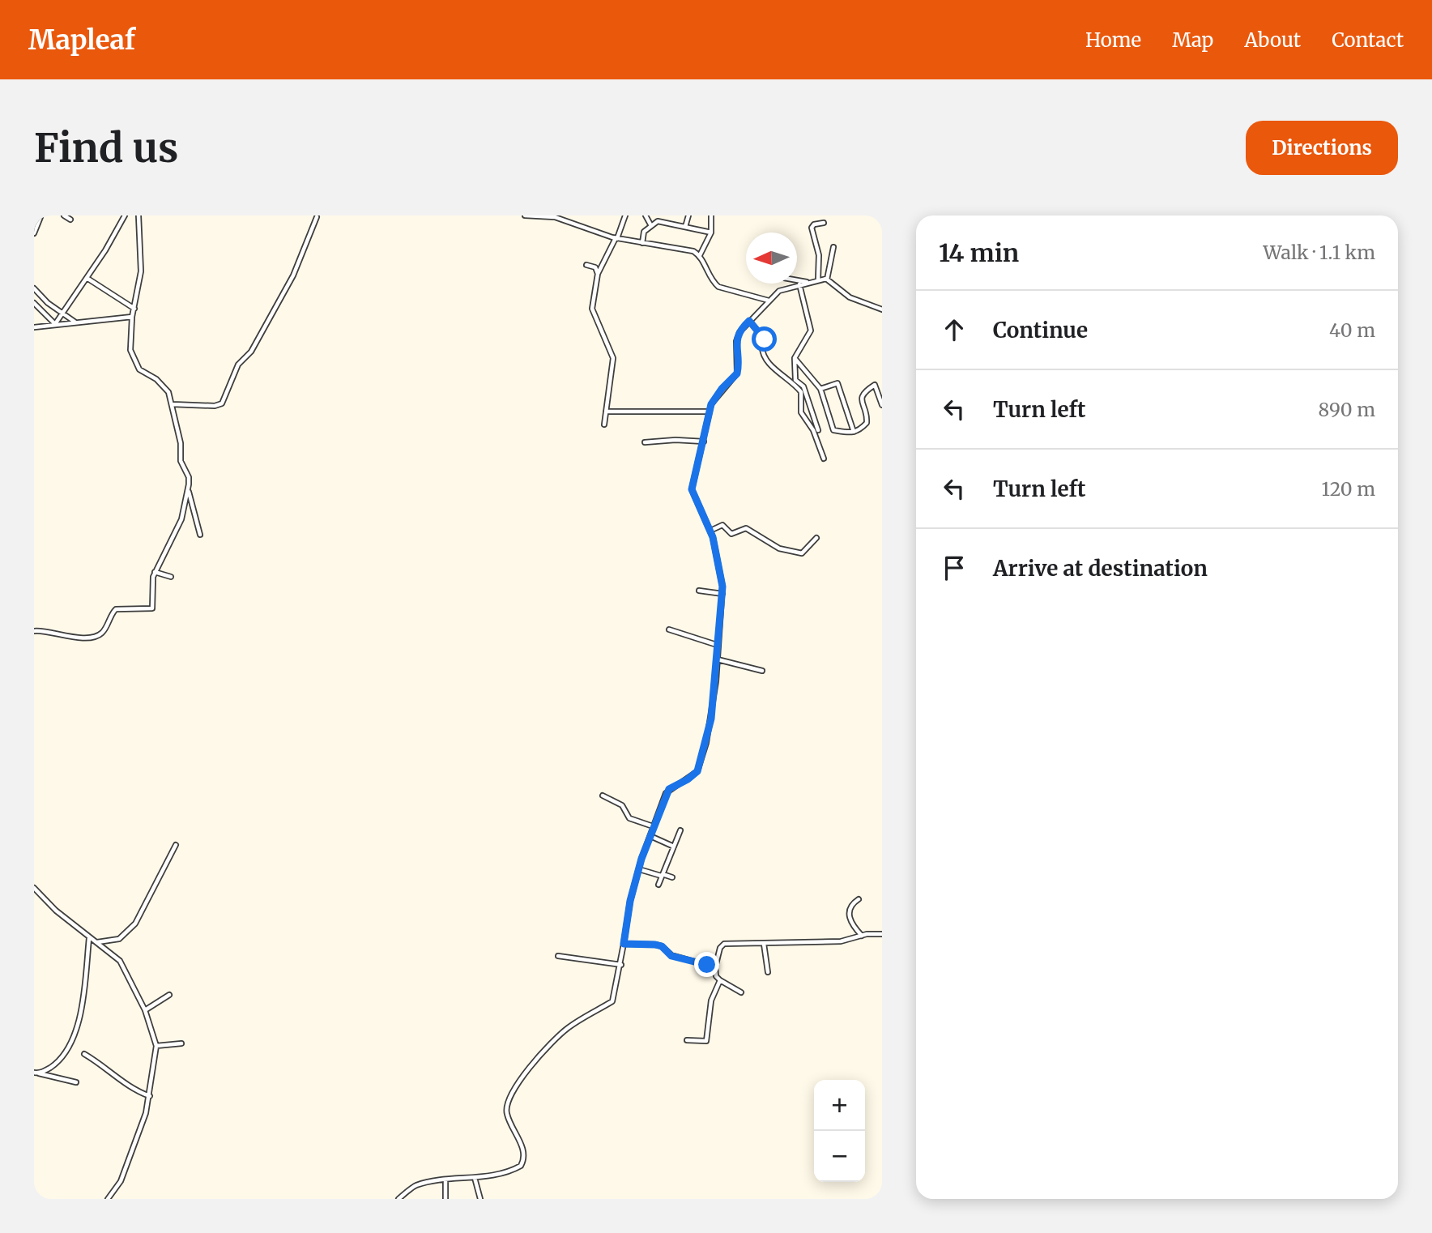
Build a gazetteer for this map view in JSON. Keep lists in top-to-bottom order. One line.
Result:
{"north":"left","page":{"header":"Mapleaf","nav":["Home","Map","About","Contact"],"buttons":"Directions","title":"Find us","heading":["14 min","Walk · 1.1 km"],"list":[["Continue","40 m"],["Turn left","890 m"],["Turn left","120 m"],"Arrive at destination"],"map_buttons":["+","−"]}}
